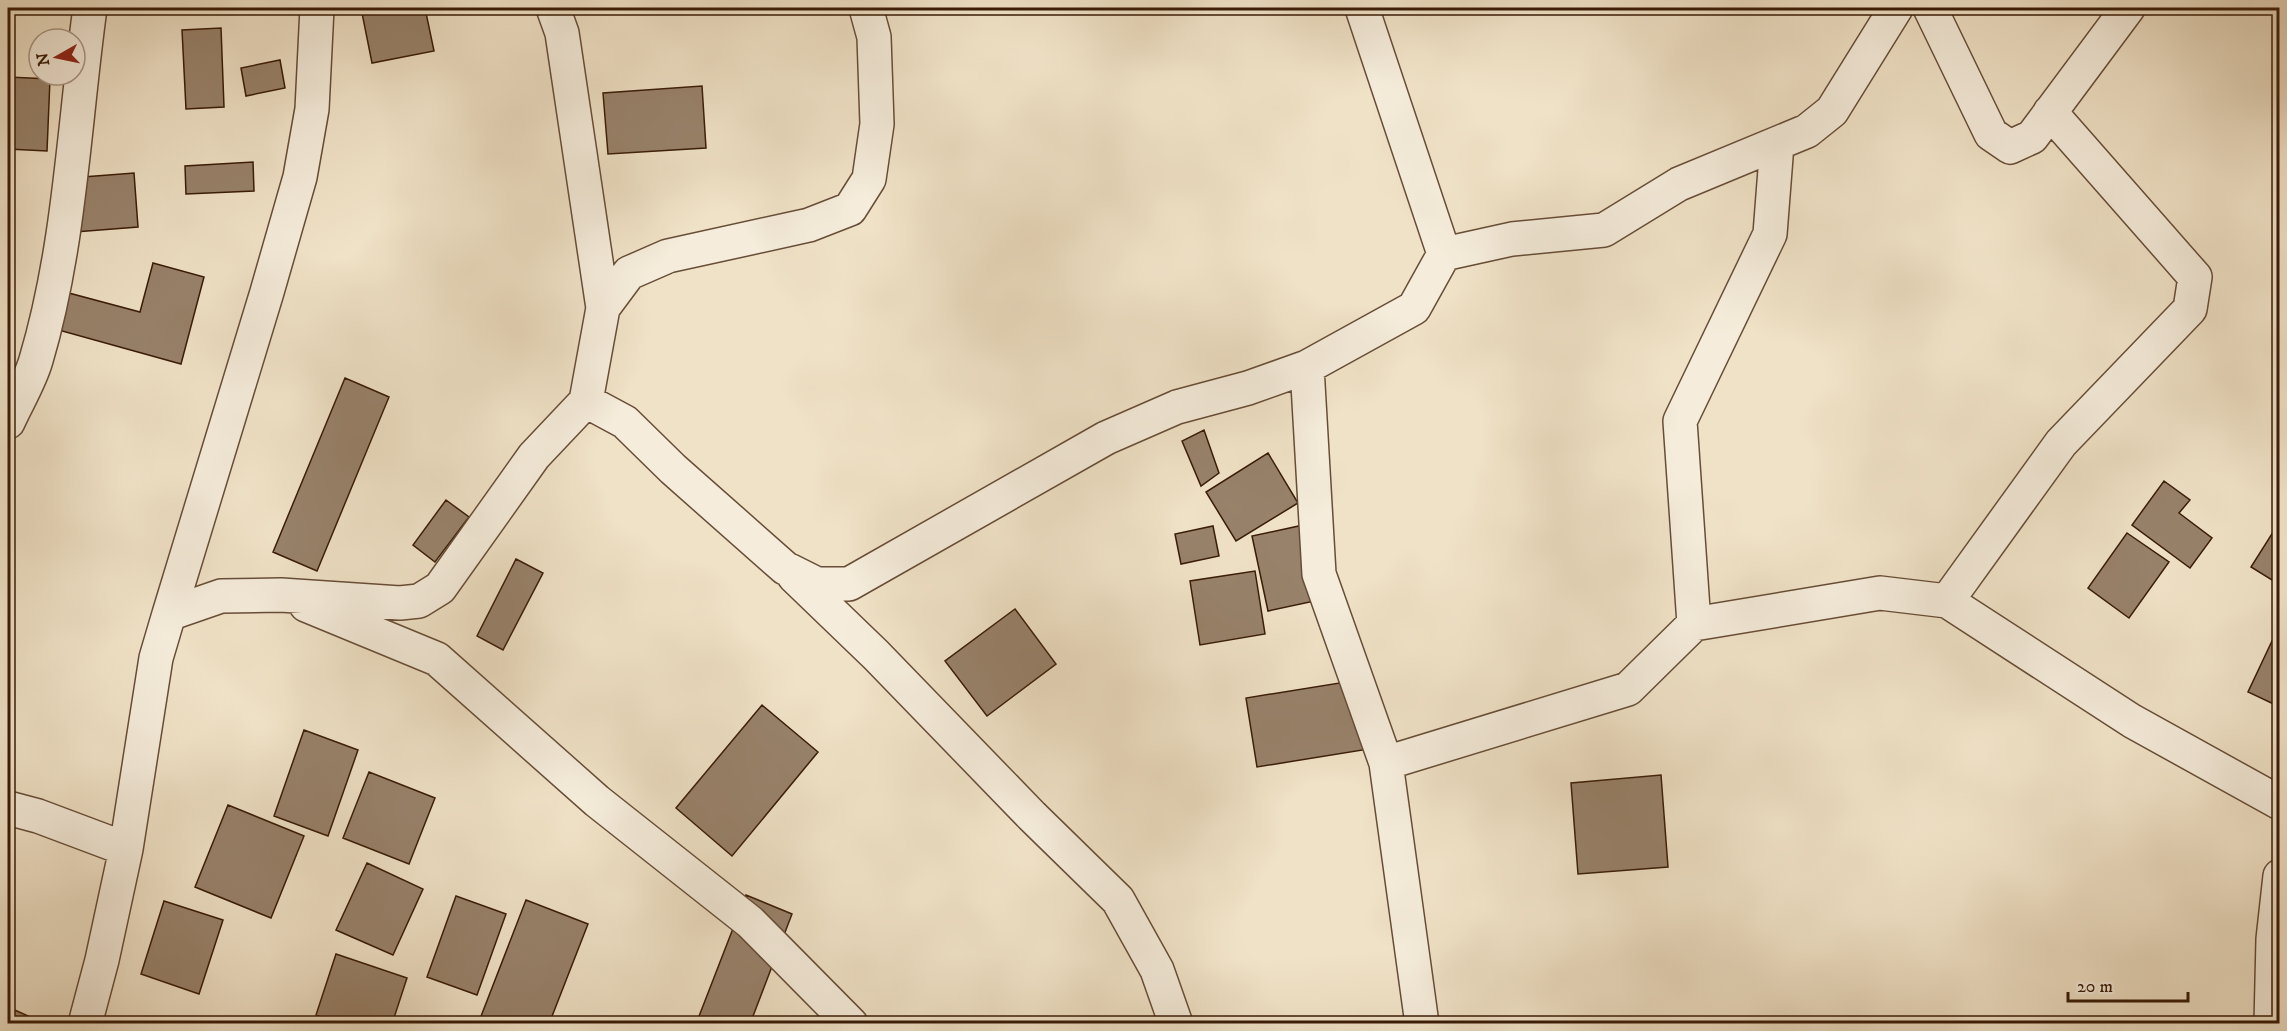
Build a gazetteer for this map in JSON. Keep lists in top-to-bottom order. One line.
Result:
{"scale_bar":"20 m","north":"left"}
